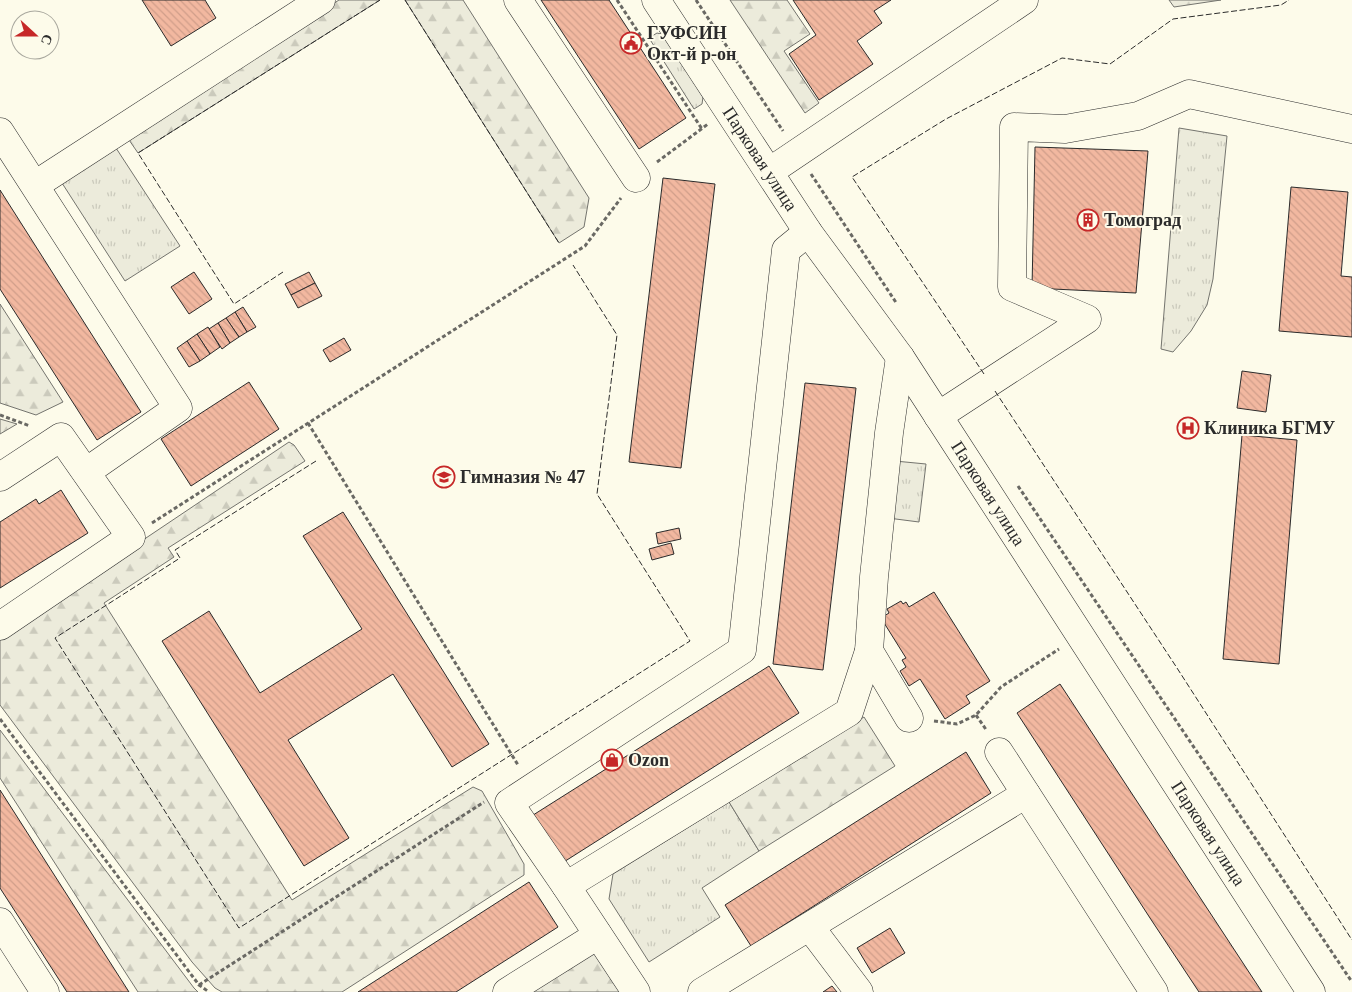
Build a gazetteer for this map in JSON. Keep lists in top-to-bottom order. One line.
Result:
{"streets":{"street":["Парковая улица"]},"places":{"public building":["ГУФСИН Окт-й р-он"],"building":["Томоград"],"hospital":["Клиника БГМУ"],"school or university":["Гимназия № 47"],"shop":["Ozon"]},"north":"right"}
